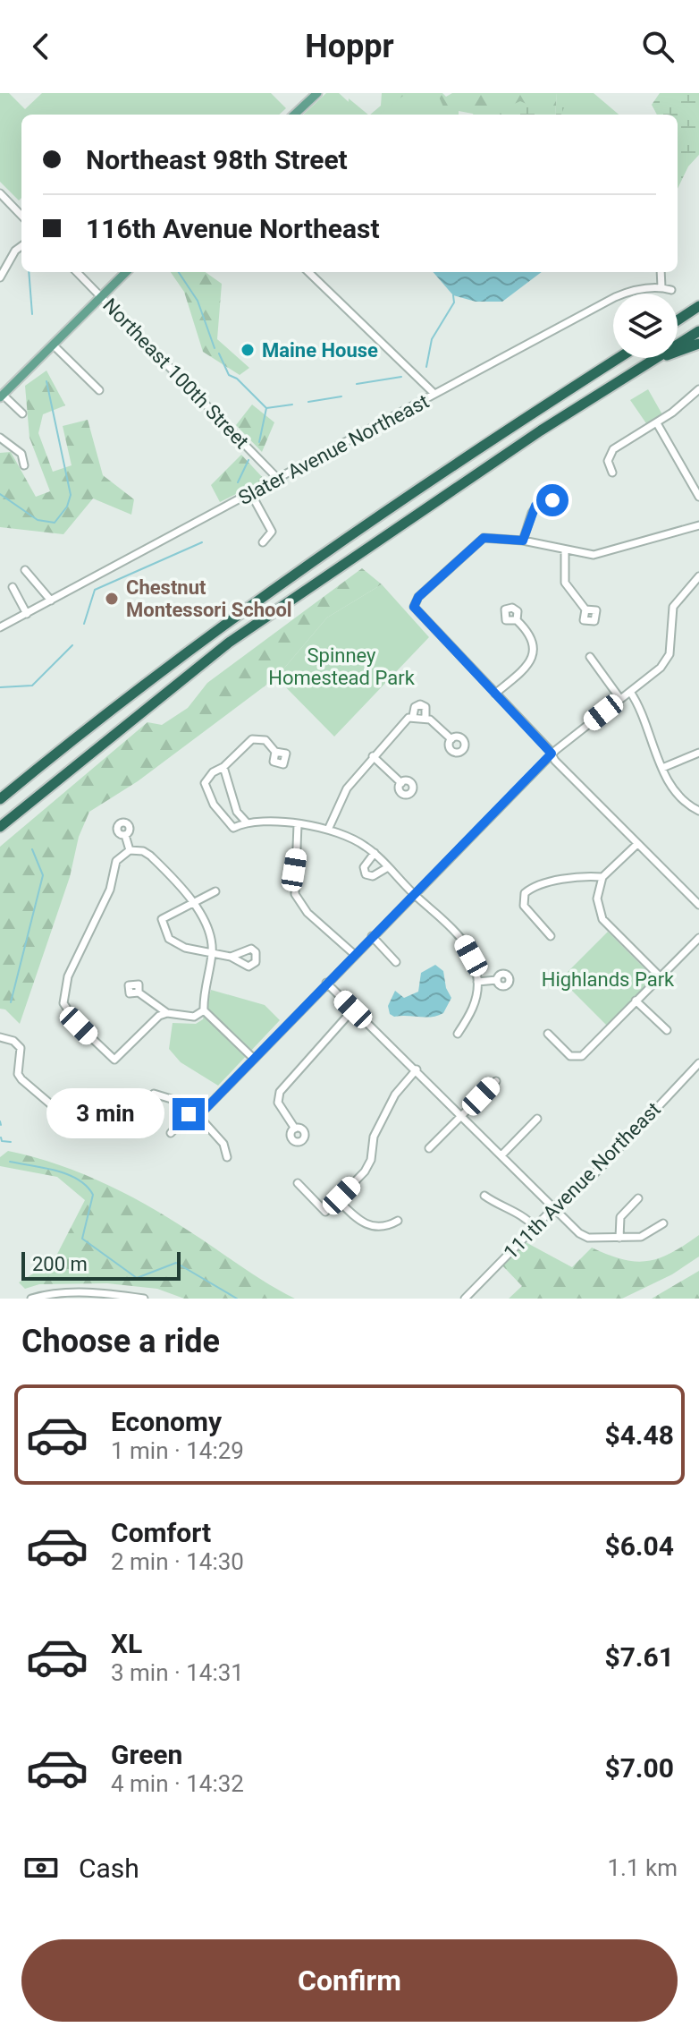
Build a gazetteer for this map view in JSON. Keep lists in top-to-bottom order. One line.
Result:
{"streets":{"street":["Northeast 100th Street","Slater Avenue Northeast","111th Avenue Northeast"]},"crossings":[["Northeast 100th Street","Slater Avenue Northeast"]],"parks":["Spinney Homestead Park","Highlands Park"],"places":["Maine House","Chestnut Montessori School"],"scale_bar":"200 m","page":{"header":"Hoppr","banner":["Northeast 98th Street","116th Avenue Northeast"],"bubble":"3 min","scale":"200 m","heading":"Choose a ride","list":[{"name":"Economy","note":"1 min · 14:29","value":"$4.48"},{"name":"Comfort","note":"2 min · 14:30","value":"$6.04"},{"name":"XL","note":"3 min · 14:31","value":"$7.61"},{"name":"Green","note":"4 min · 14:32","value":"$7.00"}],"pay":["Cash","1.1 km"],"buttons":"Confirm"}}
